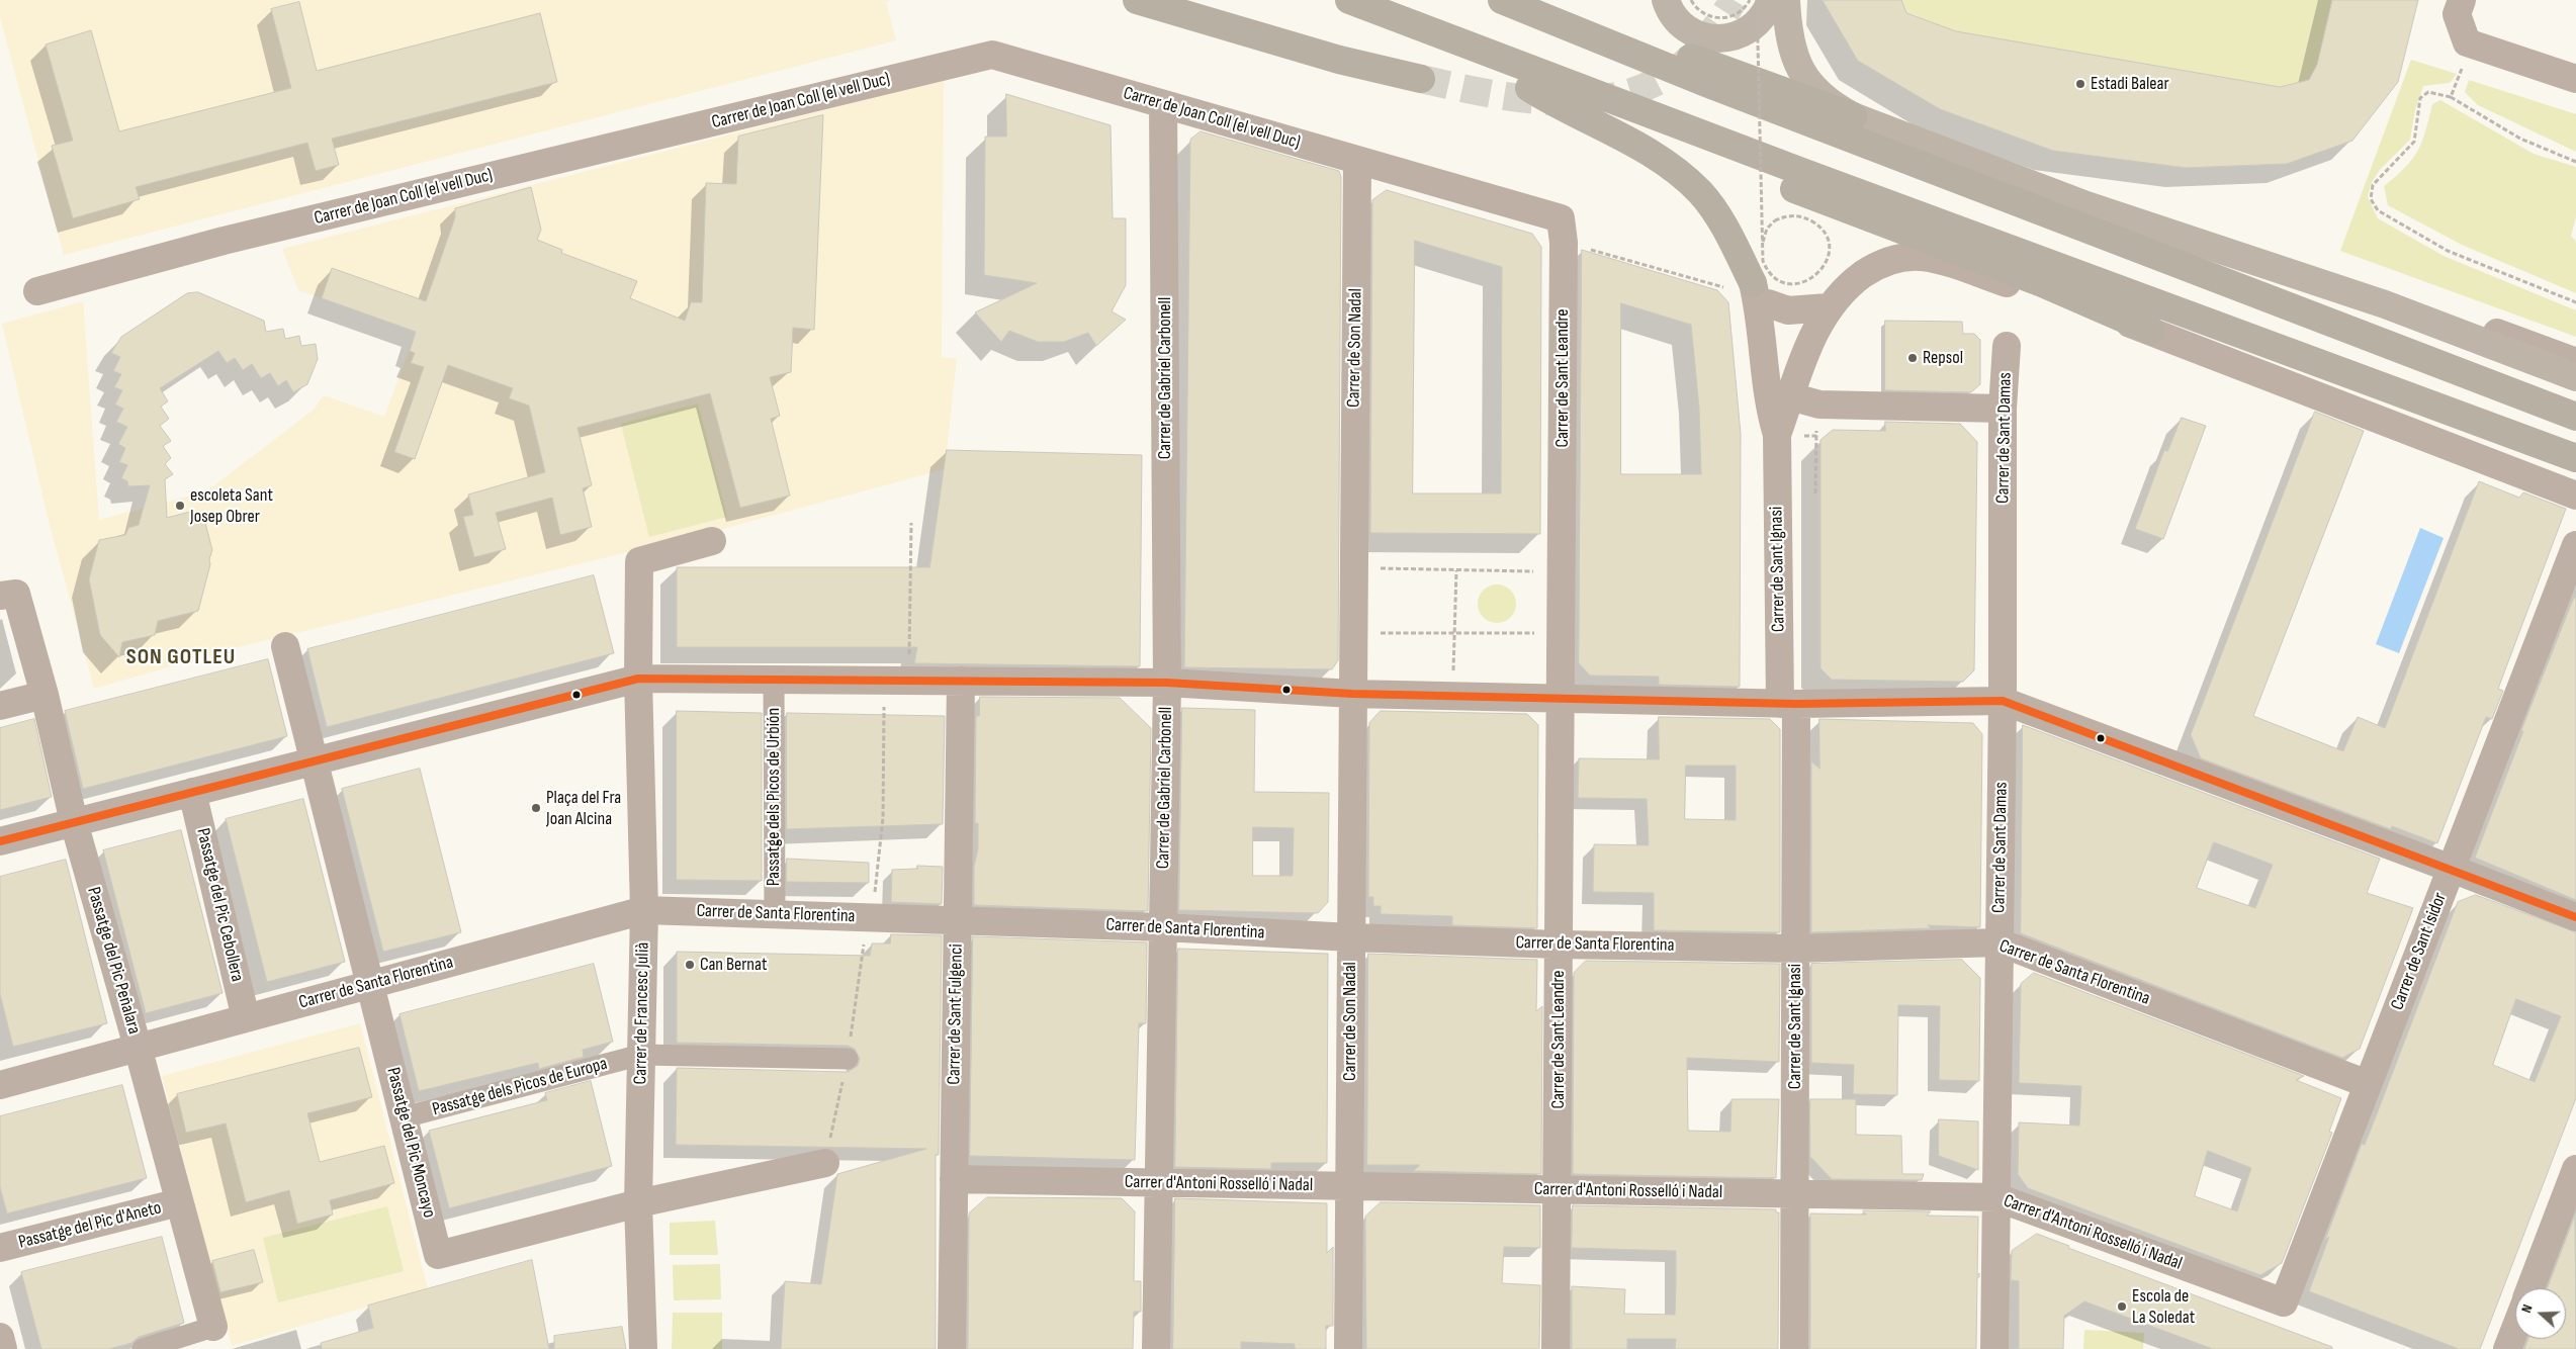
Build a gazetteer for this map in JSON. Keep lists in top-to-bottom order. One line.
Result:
{"streets":{"street":["Carrer de Joan Coll (el vell Duc)","Carrer de Son Nadal","Carrer de Gabriel Carbonell","Carrer de Sant Leandre","Carrer de Sant Damas","Carrer de Sant Ignasi","Passatge dels Picos de Urbión","Passatge del Pic Cebollera","Carrer de Santa Florentina","Carrer de Sant Isidor","Passatge del Pic Peñalara","Carrer de Francesc Julià","Carrer de Sant Fulgenci","Passatge dels Picos de Europa","Passatge del Pic Moncayo","Carrer d'Antoni Rosselló i Nadal","Passatge del Pic d'Aneto"]},"crossings":[["Carrer de Joan Coll (el vell Duc)","Carrer de Son Nadal"],["Carrer de Joan Coll (el vell Duc)","Carrer de Gabriel Carbonell"],["Carrer de Joan Coll (el vell Duc)","Carrer de Sant Leandre"],["Carrer de Son Nadal","Carrer de Santa Florentina"],["Carrer de Son Nadal","Carrer d'Antoni Rosselló i Nadal"],["Carrer de Gabriel Carbonell","Carrer de Santa Florentina"],["Carrer de Gabriel Carbonell","Carrer d'Antoni Rosselló i Nadal"],["Carrer de Sant Leandre","Carrer de Santa Florentina"],["Carrer de Sant Leandre","Carrer d'Antoni Rosselló i Nadal"],["Carrer de Sant Damas","Carrer de Santa Florentina"],["Carrer de Sant Damas","Carrer d'Antoni Rosselló i Nadal"],["Carrer de Sant Ignasi","Carrer de Santa Florentina"],["Carrer de Sant Ignasi","Carrer d'Antoni Rosselló i Nadal"],["Passatge dels Picos de Urbión","Carrer de Santa Florentina"],["Passatge del Pic Cebollera","Carrer de Santa Florentina"],["Carrer de Santa Florentina","Carrer de Sant Isidor"],["Carrer de Santa Florentina","Passatge del Pic Peñalara"],["Carrer de Santa Florentina","Carrer de Francesc Julià"],["Carrer de Santa Florentina","Carrer de Sant Fulgenci"],["Carrer de Santa Florentina","Passatge del Pic Moncayo"],["Carrer de Sant Isidor","Carrer d'Antoni Rosselló i Nadal"],["Passatge del Pic Peñalara","Passatge del Pic d'Aneto"],["Carrer de Francesc Julià","Passatge dels Picos de Europa"],["Carrer de Francesc Julià","Passatge del Pic Moncayo"],["Carrer de Sant Fulgenci","Carrer d'Antoni Rosselló i Nadal"],["Passatge dels Picos de Europa","Passatge del Pic Moncayo"]],"districts":["SON GOTLEU"],"places":["Estadi Balear","Repsol","escoleta Sant Josep Obrer","Plaça del Fra Joan Alcina","Can Bernat","Escola de La Soledat"],"north":"left"}
